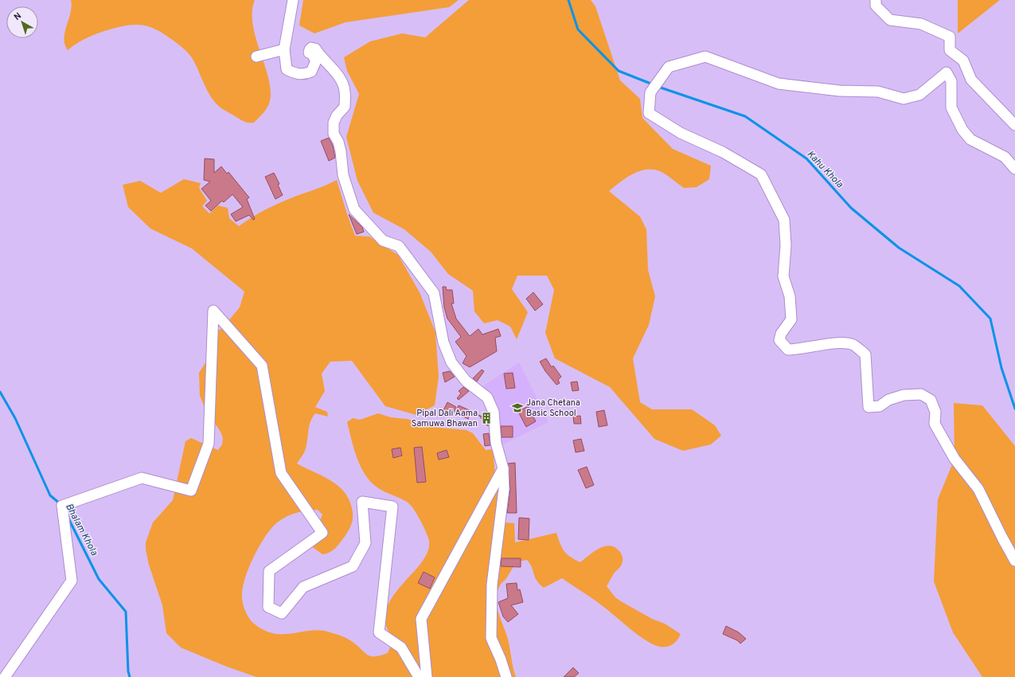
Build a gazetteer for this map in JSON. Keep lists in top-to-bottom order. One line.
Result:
{"water":["Kahu Khola","Bhalam Khola"],"places":{"school or university":["Jana Chetana Basic School"],"building":["Pipal Dali Aama Samuwa Bhawan"]},"north":"top left"}
